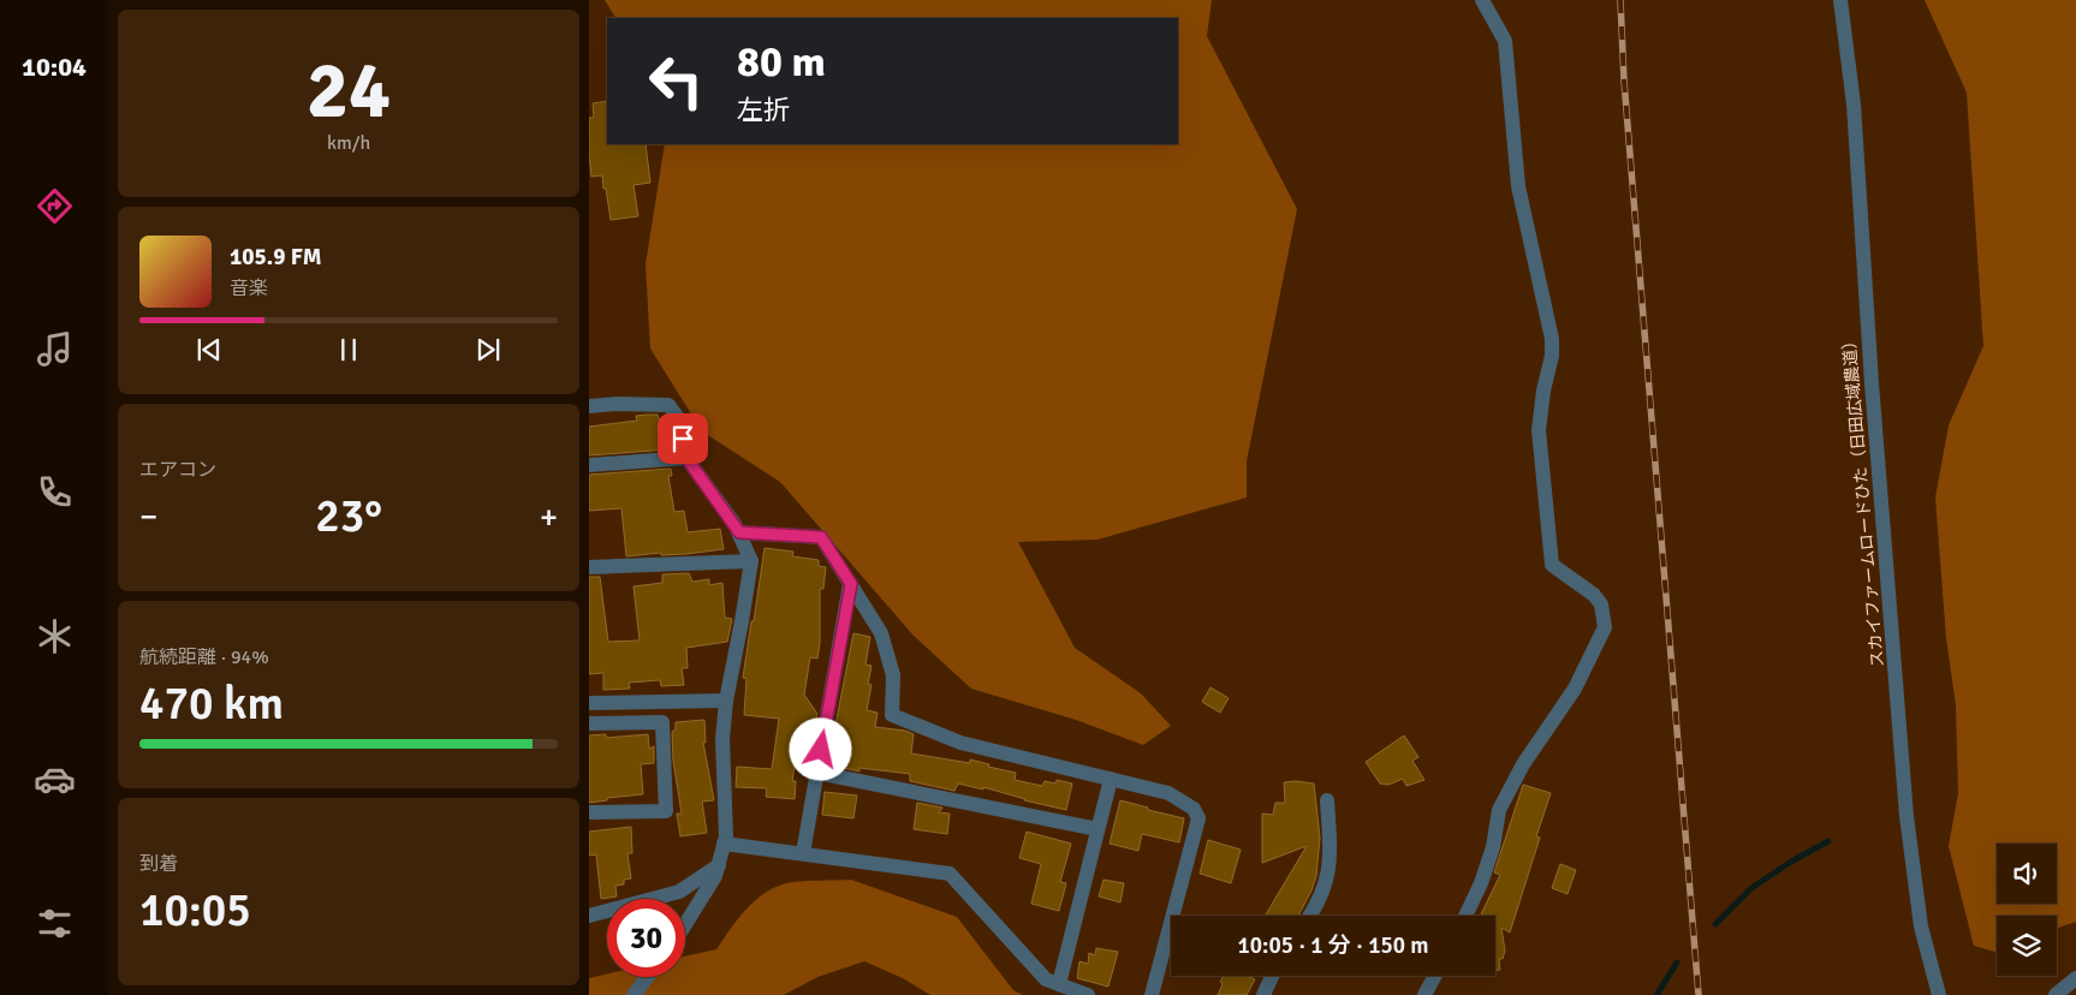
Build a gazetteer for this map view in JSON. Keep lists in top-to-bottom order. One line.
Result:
{"streets":{"street":["スカイファームロードひた（日田広域農道）"]},"page":{"tabs":"10:04","tile":[["24","km/h"],"エアコン",["航続距離 · 94%","470 km"],["到着","10:05"]],"turn":["80 m","左折"],"song":["105.9 FM","音楽"],"heat":["−","23°","+"],"limit":"30","trip":"10:05 · 1 分 · 150 m"}}
